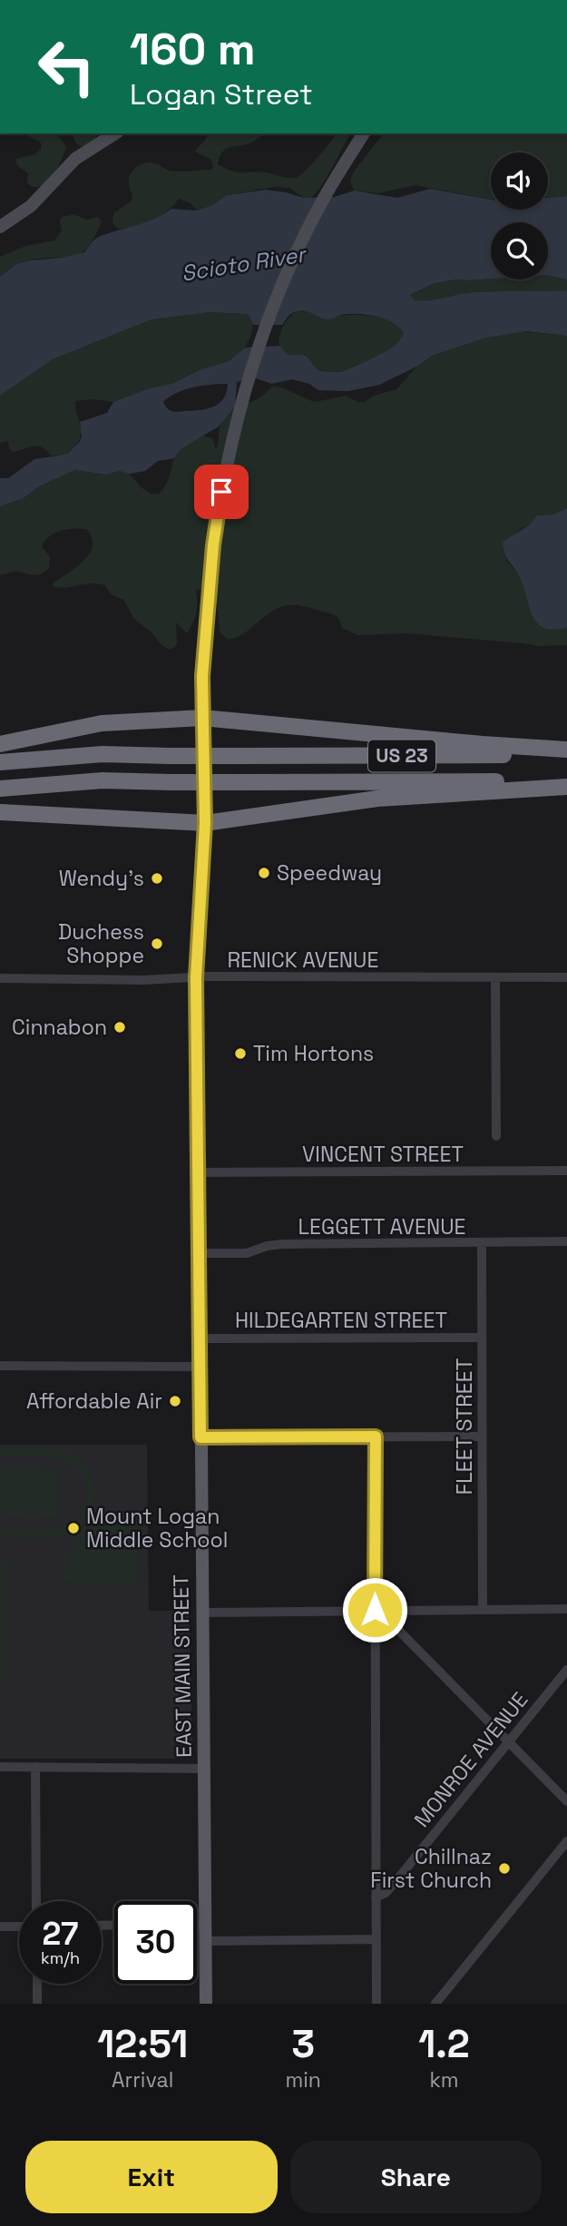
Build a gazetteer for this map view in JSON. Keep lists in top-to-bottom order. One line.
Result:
{"streets":{"highway":["US 23"],"main road":["EAST MAIN STREET"],"street":["RENICK AVENUE","VINCENT STREET","LEGGETT AVENUE","HILDEGARTEN STREET","FLEET STREET","MONROE AVENUE"]},"crossings":[["RENICK AVENUE","EAST MAIN STREET"],["VINCENT STREET","EAST MAIN STREET"],["LEGGETT AVENUE","FLEET STREET"],["LEGGETT AVENUE","EAST MAIN STREET"],["HILDEGARTEN STREET","FLEET STREET"],["HILDEGARTEN STREET","EAST MAIN STREET"]],"water":["Scioto River"],"places":["Speedway","Wendy's","Duchess Shoppe","Cinnabon","Tim Hortons","Affordable Air","Mount Logan Middle School","Chillnaz First Church"],"page":{"turn":["160 m","Logan Street"],"speed":"27 km/h","limit":"30","eta":["12:51","Arrival","3","min","1.2","km"],"buttons":["Exit","Share"]}}
